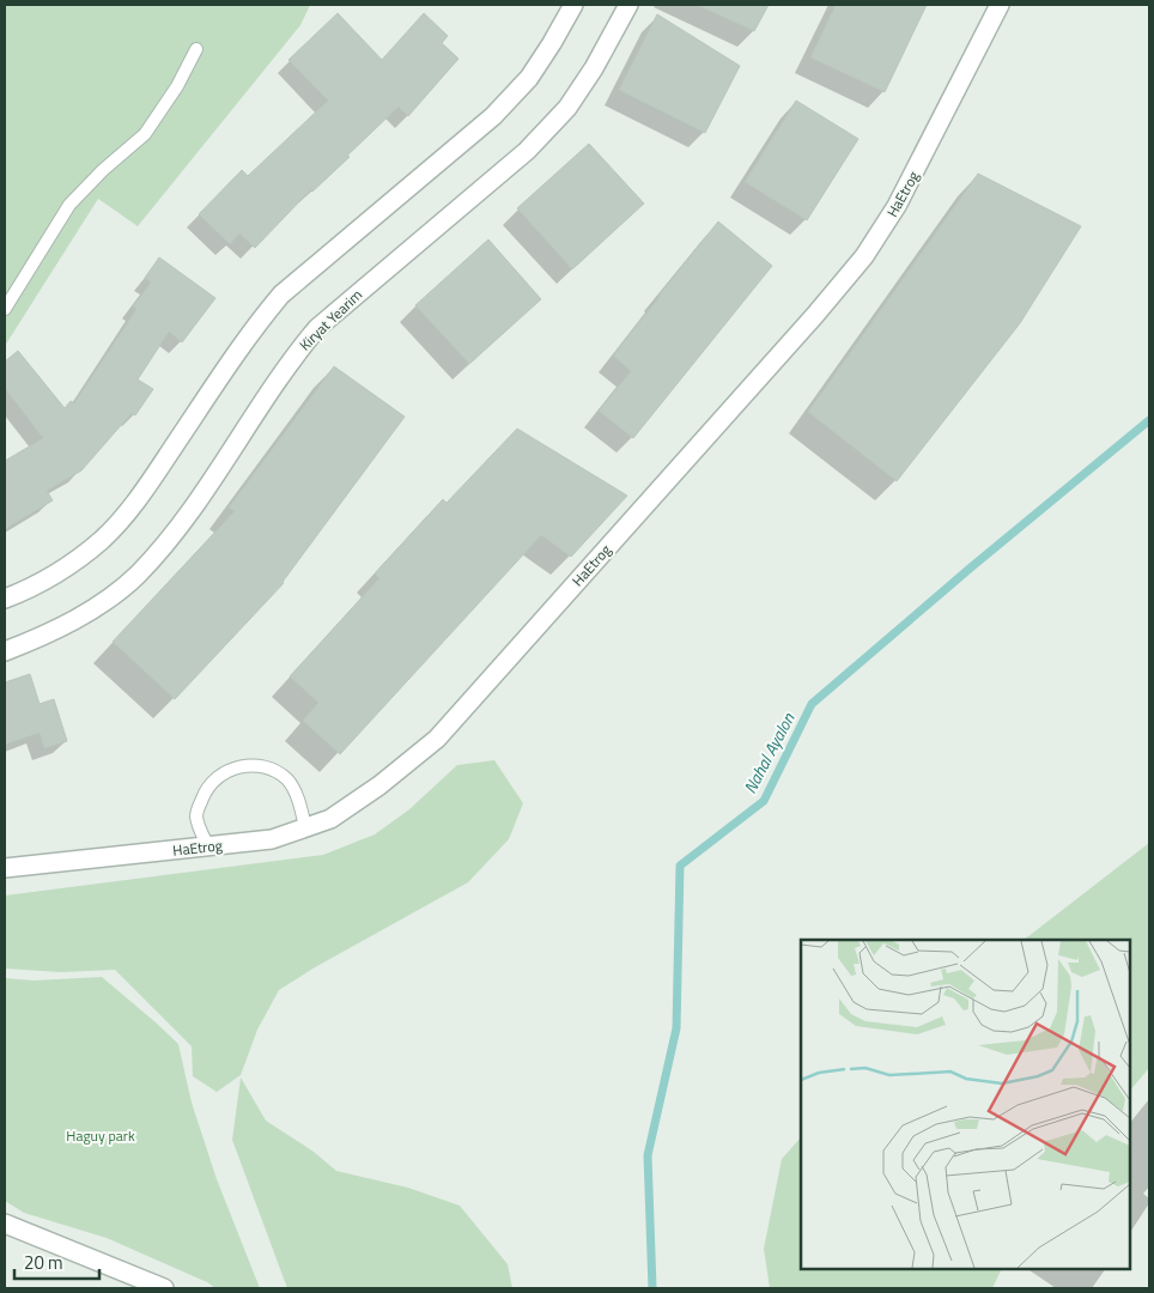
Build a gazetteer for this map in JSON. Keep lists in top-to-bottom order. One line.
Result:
{"streets":{"street":["HaEtrog","Kiryat Yearim"]},"water":["Nahal Ayalon"],"parks":["Haguy park"],"scale_bar":"20 m"}
